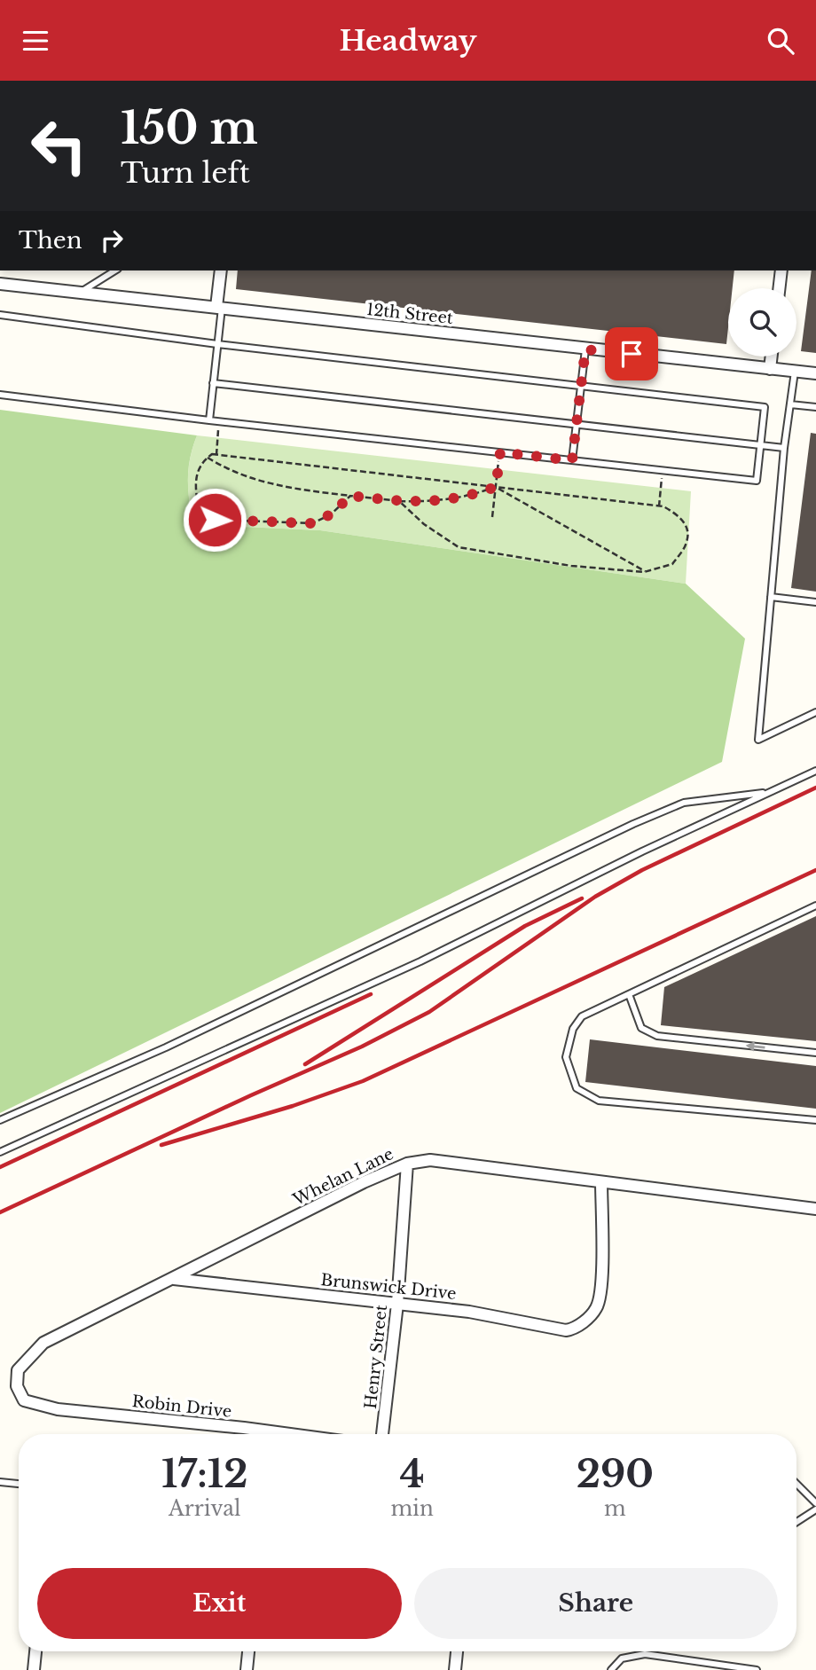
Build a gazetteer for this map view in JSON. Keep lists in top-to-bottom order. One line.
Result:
{"streets":{"street":["12th Street","Whelan Lane","Brunswick Drive","Henry Street","Robin Drive"]},"crossings":[["Whelan Lane","Brunswick Drive"],["Whelan Lane","Henry Street"],["Whelan Lane","Robin Drive"],["Brunswick Drive","Henry Street"]],"page":{"header":"Headway","turn":["150 m","Turn left"],"then":"Then","eta":["17:12","Arrival","4","min","290","m"],"buttons":["Exit","Share"]}}
